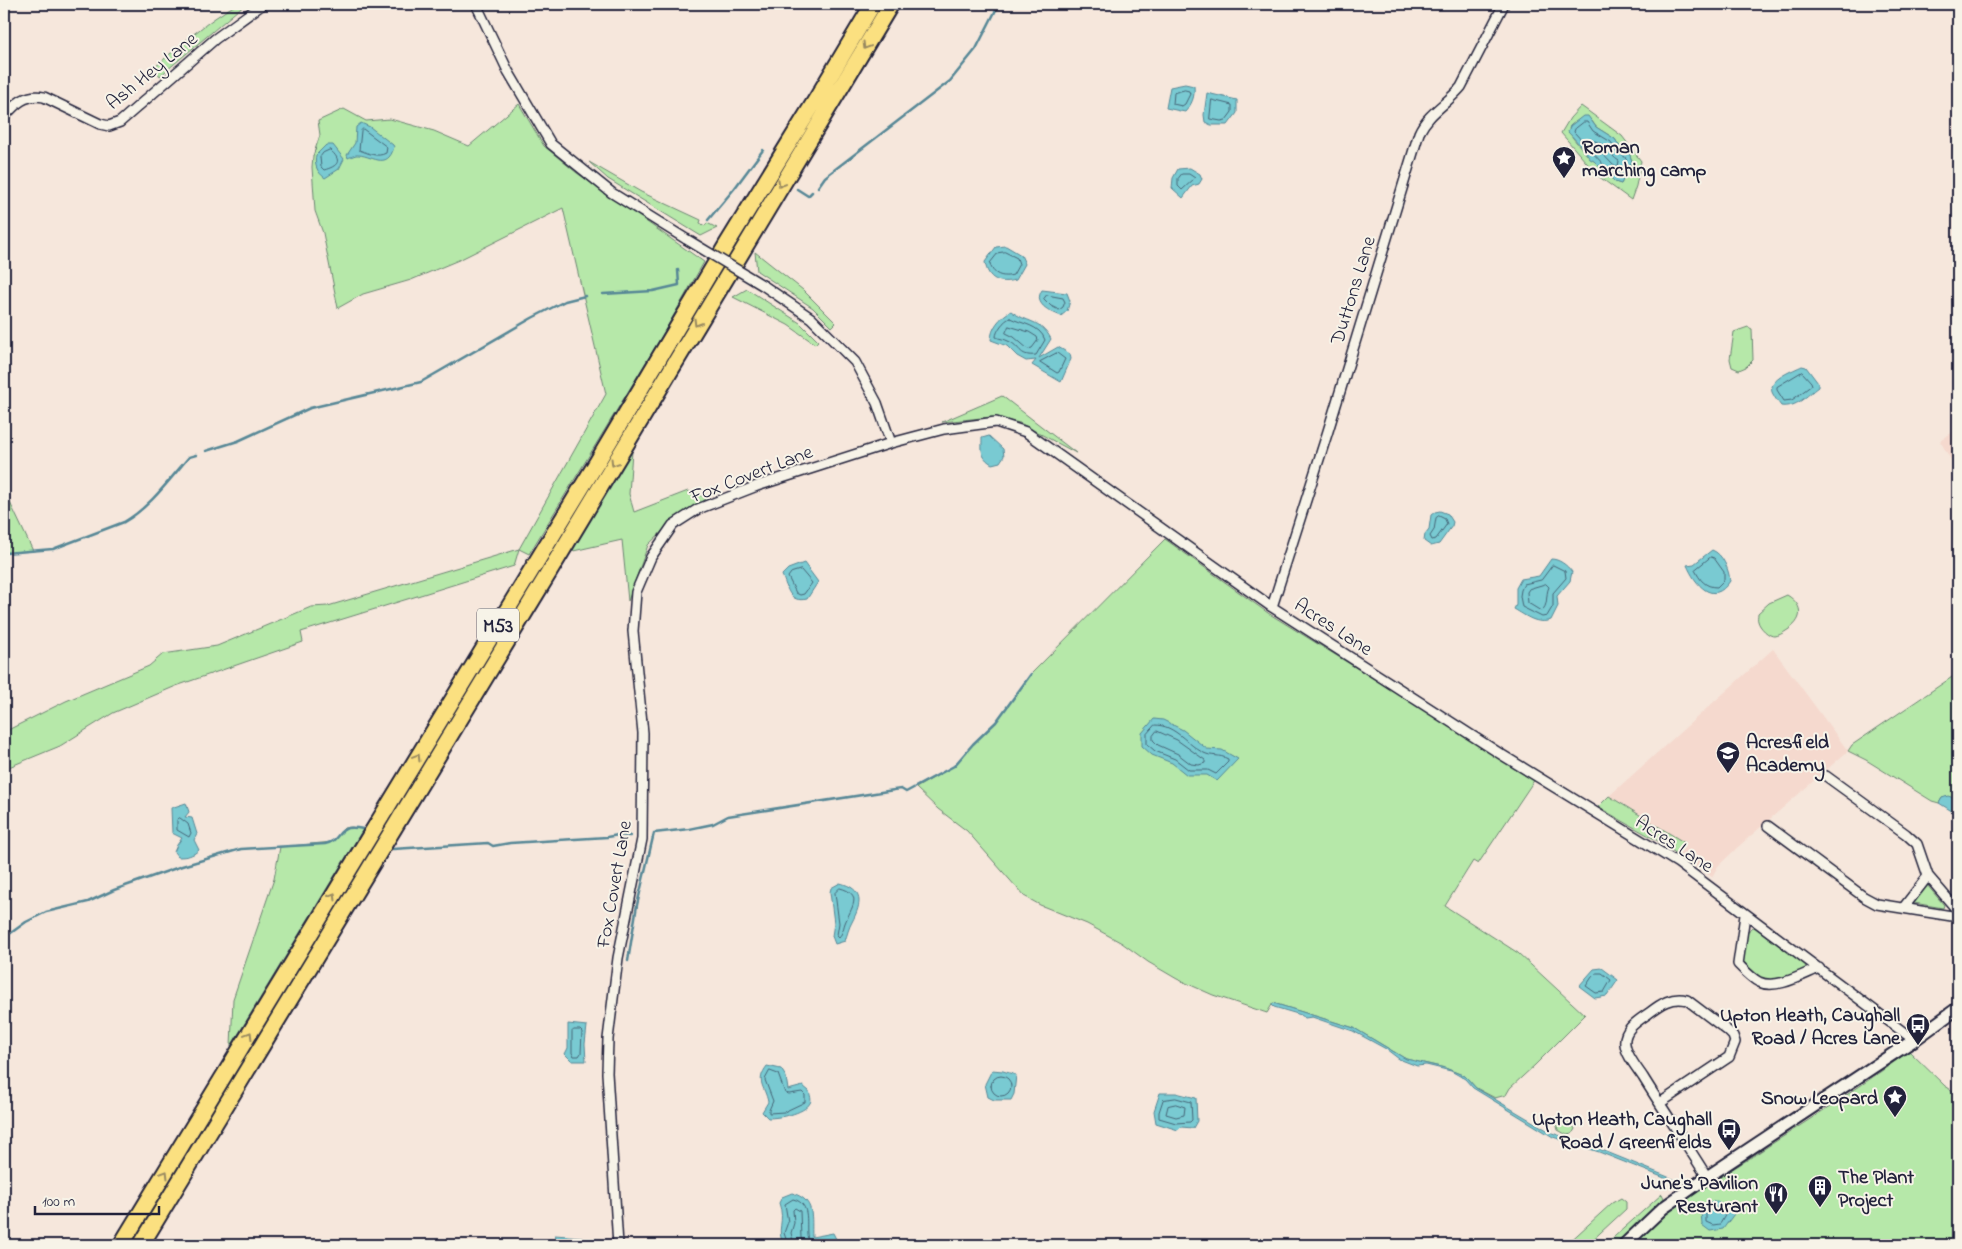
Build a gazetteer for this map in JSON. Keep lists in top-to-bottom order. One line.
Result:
{"streets":{"highway":["M53"],"street":["Ash Hey Lane","Duttons Lane","Fox Covert Lane","Acres Lane"]},"crossings":[["Duttons Lane","Acres Lane"],["Fox Covert Lane","Acres Lane"]],"places":{"place":["Roman marching camp","Snow Leopard"],"school or university":["Acresfield Academy"],"bus stop":["Upton Heath, Caughall Road / Acres Lane","Upton Heath, Caughall Road / Greenfields"],"building":["The Plant Project"],"restaurant":["June's Pavilion Resturant"]},"scale_bar":"100 m"}
